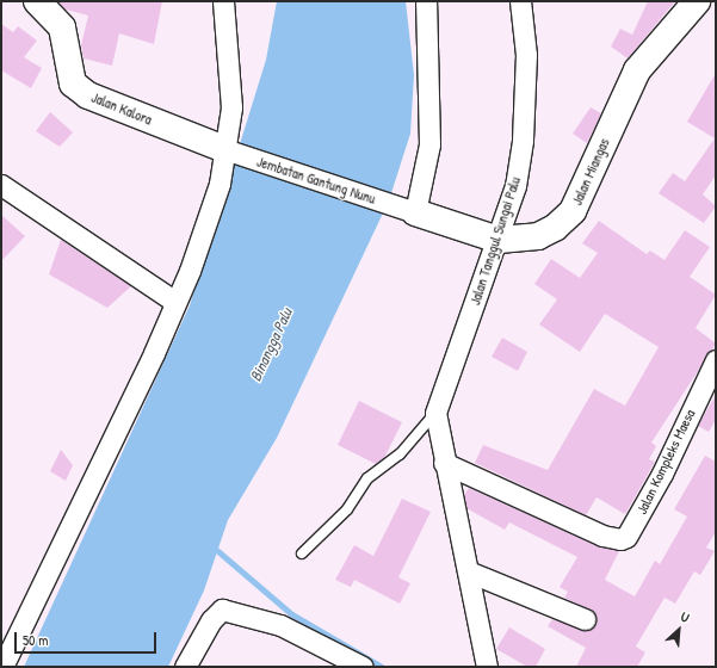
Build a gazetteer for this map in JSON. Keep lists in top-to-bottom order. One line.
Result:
{"streets":{"street":["Jalan Kalora","Jalan Miangas","Jembatan Gantung Nunu","Jalan Tanggul Sungai Palu","Jalan Kompleks Maesa"]},"crossings":[["Jalan Kalora","Jembatan Gantung Nunu"],["Jalan Miangas","Jembatan Gantung Nunu"],["Jalan Miangas","Jalan Tanggul Sungai Palu"]],"water":["Binangga Palu"],"scale_bar":"50 m","north":"top right"}
